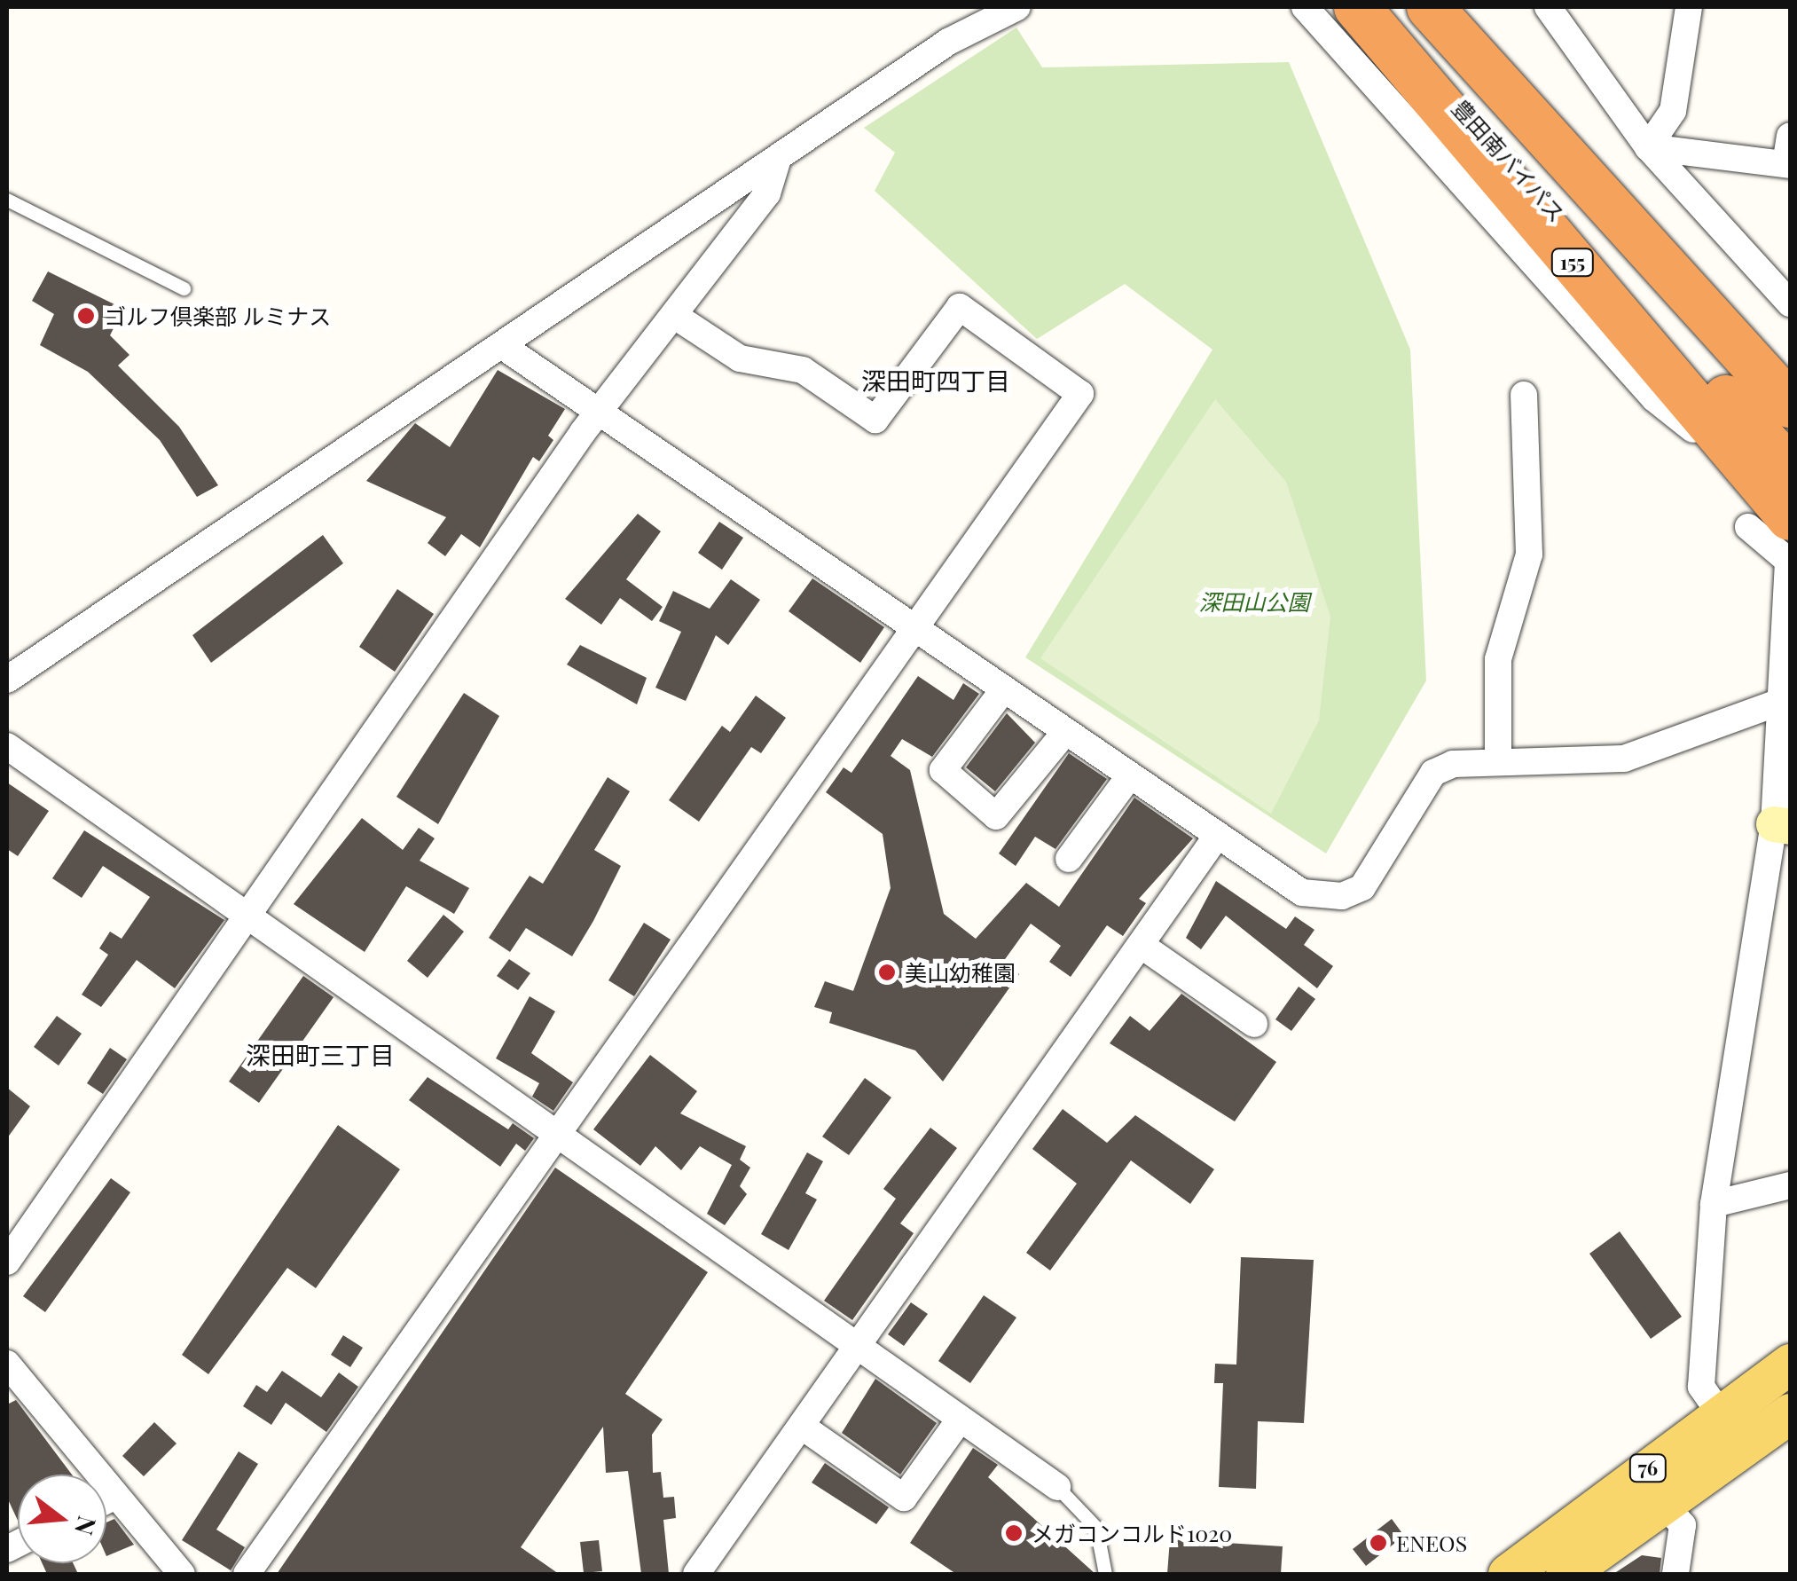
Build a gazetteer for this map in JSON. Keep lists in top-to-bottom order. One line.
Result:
{"streets":{"highway":["豊田南バイパス","155"],"main road":["76"]},"crossings":[["豊田南バイパス","155"]],"districts":["深田町四丁目","深田町三丁目"],"parks":["深田山公園"],"places":["ゴルフ倶楽部 ルミナス","美山幼稚園","メガコンコルド1020","ENEOS"],"north":"right"}
